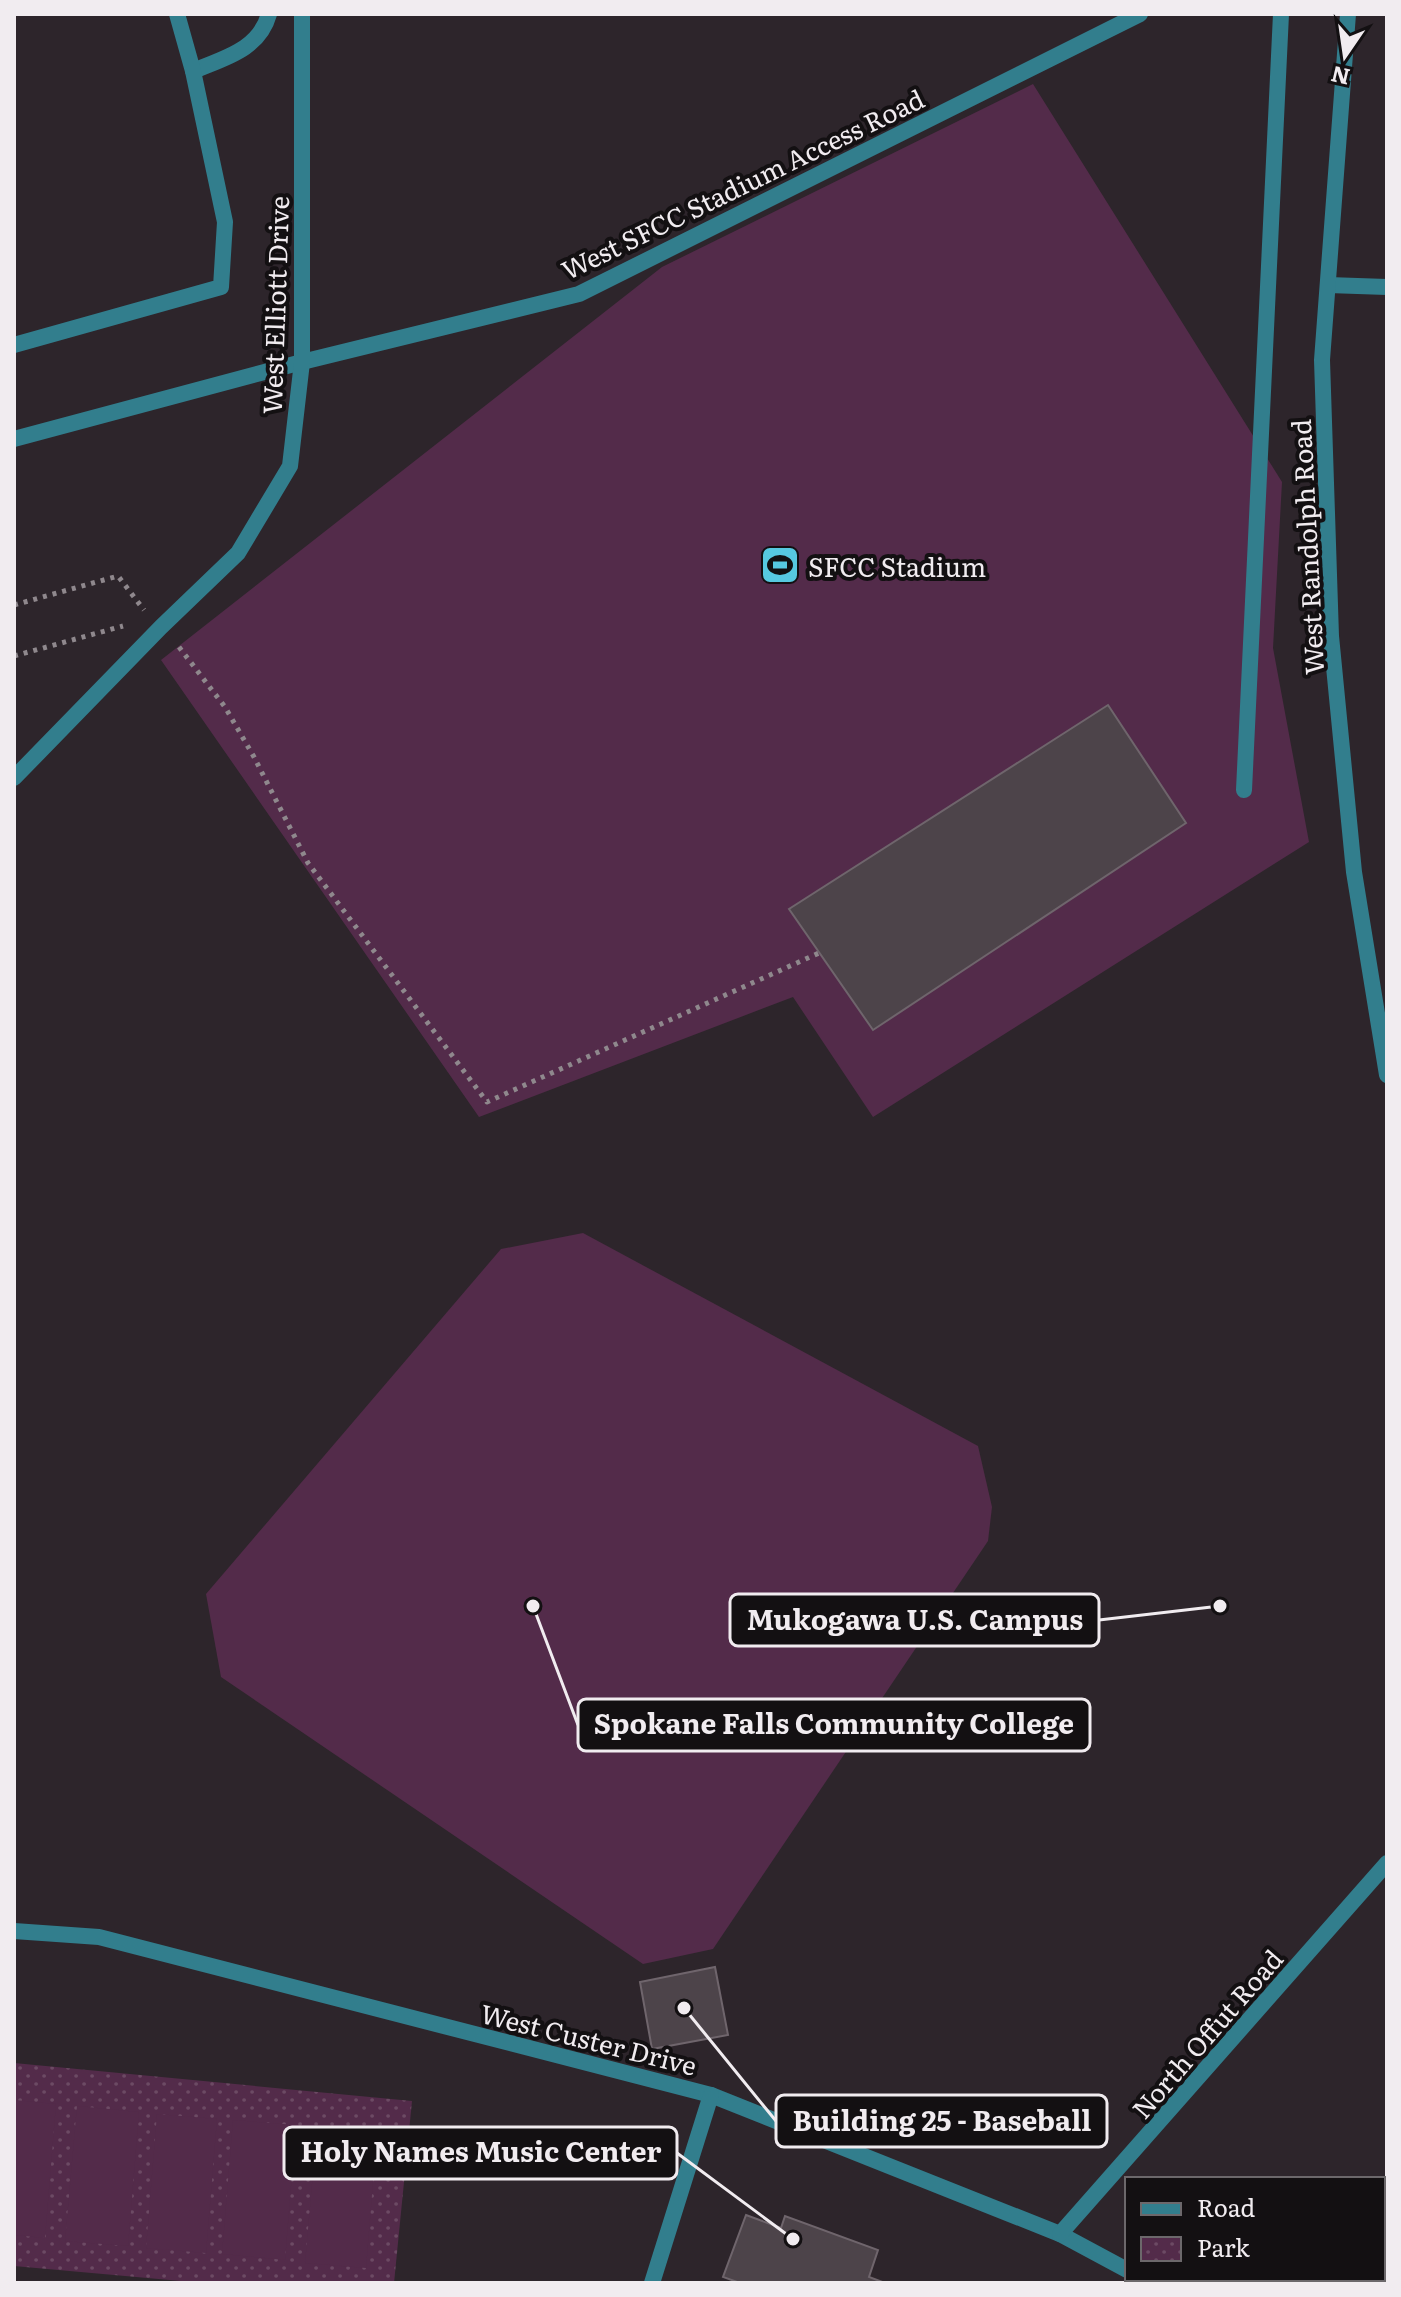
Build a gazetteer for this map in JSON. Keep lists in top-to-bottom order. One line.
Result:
{"streets":{"street":["West SFCC Stadium Access Road","West Elliott Drive","West Randolph Road","North Offut Road","West Custer Drive"]},"crossings":[["West SFCC Stadium Access Road","West Elliott Drive"],["North Offut Road","West Custer Drive"]],"places":{"sports":["SFCC Stadium"],"other":["Spokane Falls Community College","Mukogawa U.S. Campus","Building 25 - Baseball","Holy Names Music Center"]},"legend":["Road","Park"],"north":"bottom"}
